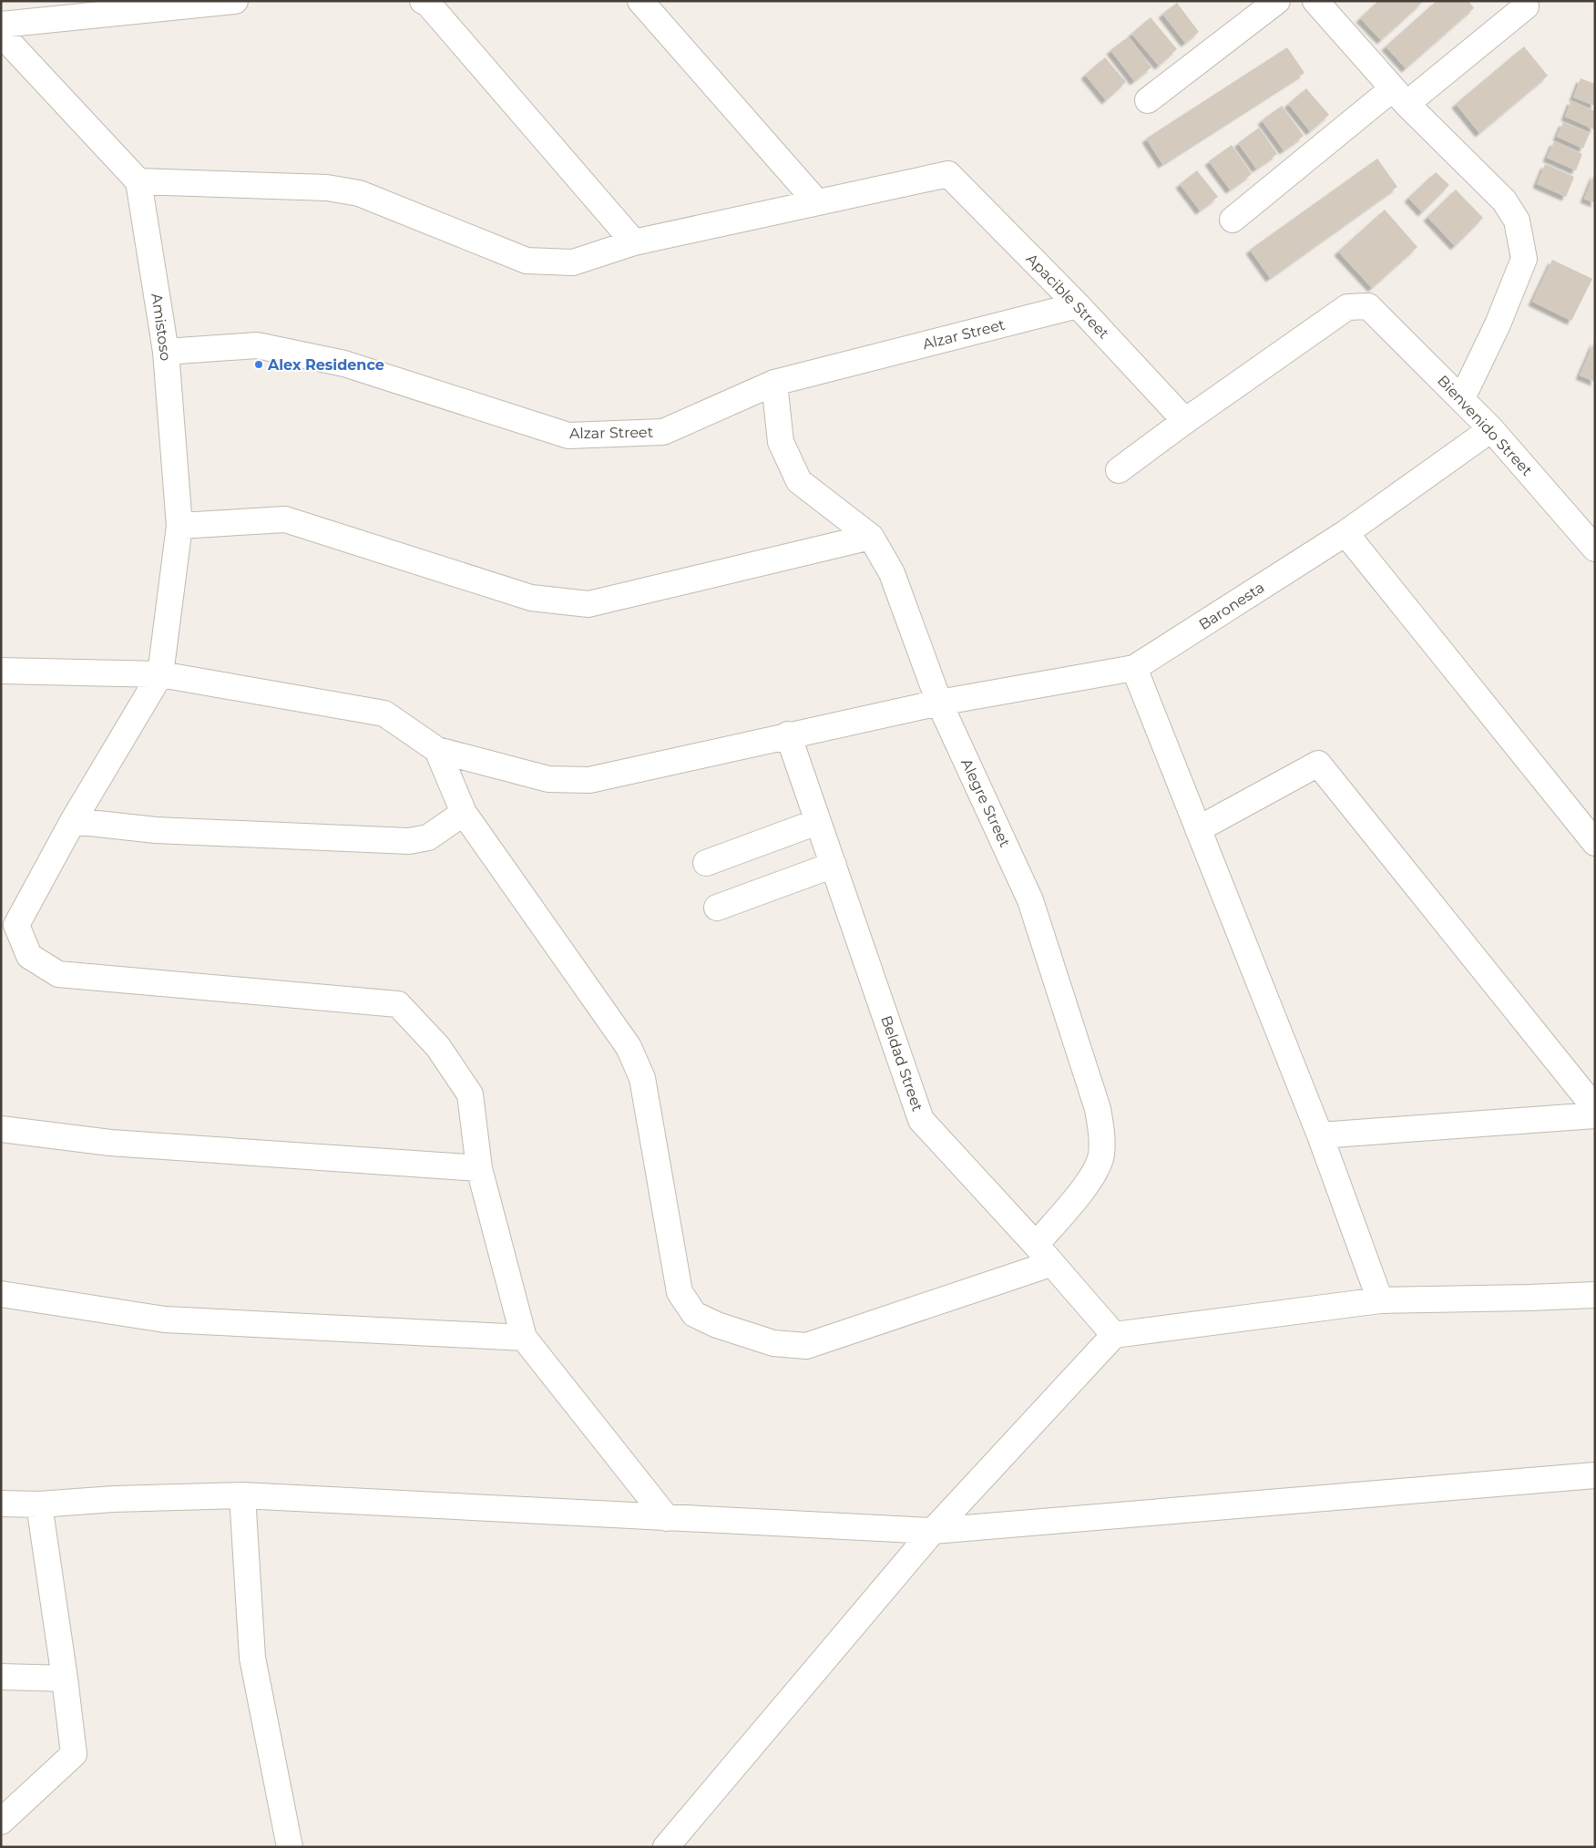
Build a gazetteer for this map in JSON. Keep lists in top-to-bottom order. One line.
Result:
{"streets":{"street":["Apacible Street","Amistoso","Alzar Street","Bienvenido Street","Baronesta","Alegre Street","Beldad Street"]},"crossings":[["Apacible Street","Alzar Street"],["Apacible Street","Bienvenido Street"],["Amistoso","Alzar Street"],["Alzar Street","Alegre Street"],["Bienvenido Street","Baronesta"],["Baronesta","Alegre Street"],["Baronesta","Beldad Street"],["Alegre Street","Beldad Street"]],"places":["Alex Residence"]}
